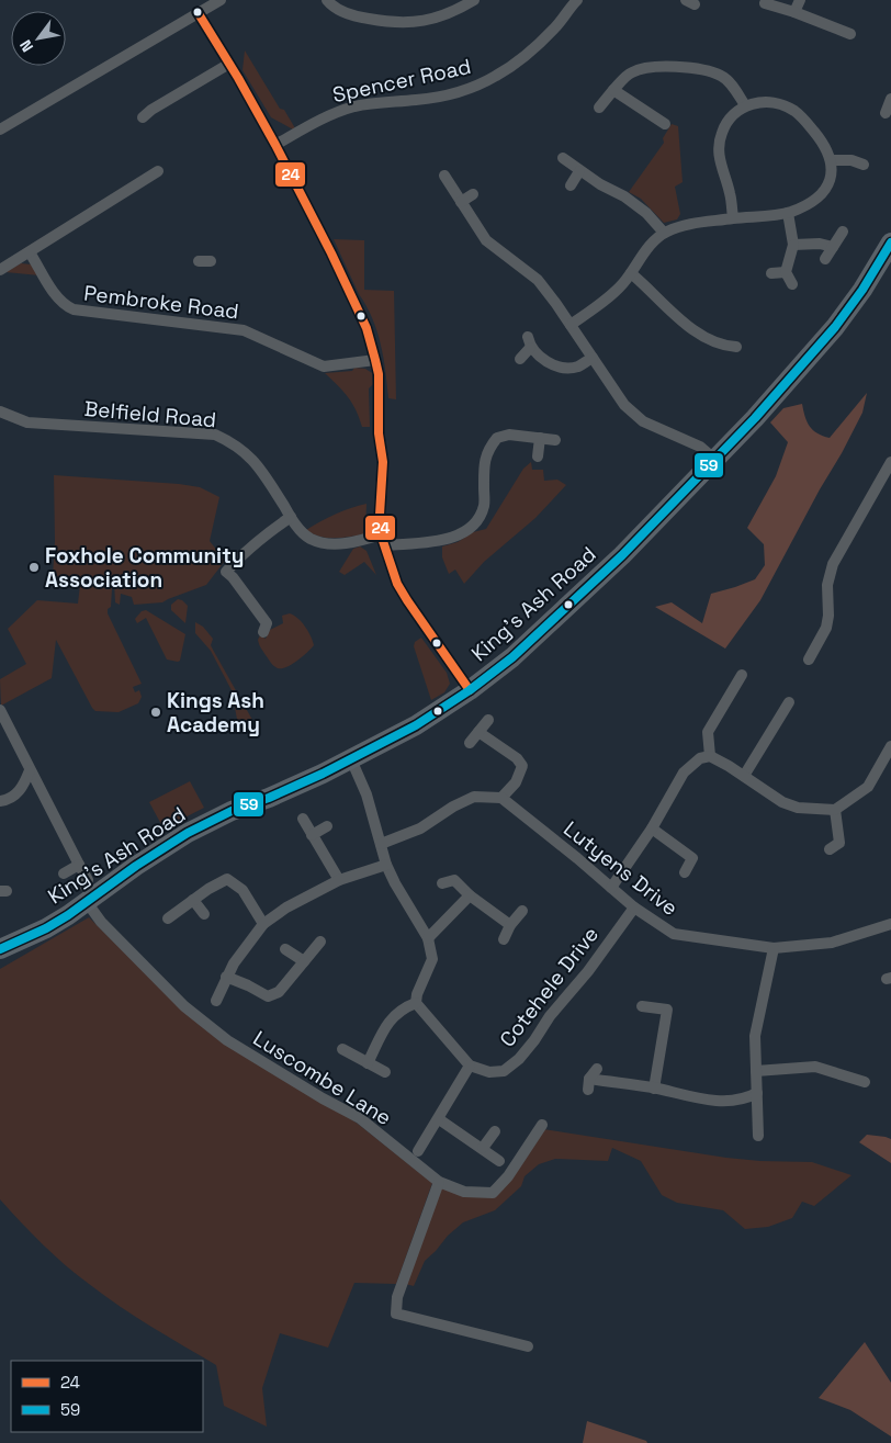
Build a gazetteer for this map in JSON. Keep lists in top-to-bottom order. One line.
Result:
{"streets":{"highway":["King's Ash Road"],"street":["Spencer Road","Pembroke Road","Belfield Road","Lutyens Drive","Cotehele Drive","Luscombe Lane"]},"crossings":[["King's Ash Road","Luscombe Lane"],["Lutyens Drive","Cotehele Drive"]],"places":["Foxhole Community Association","Kings Ash Academy"],"lines":["transit line 24","transit line 59"],"legend":["24","59"],"north":"bottom left"}
